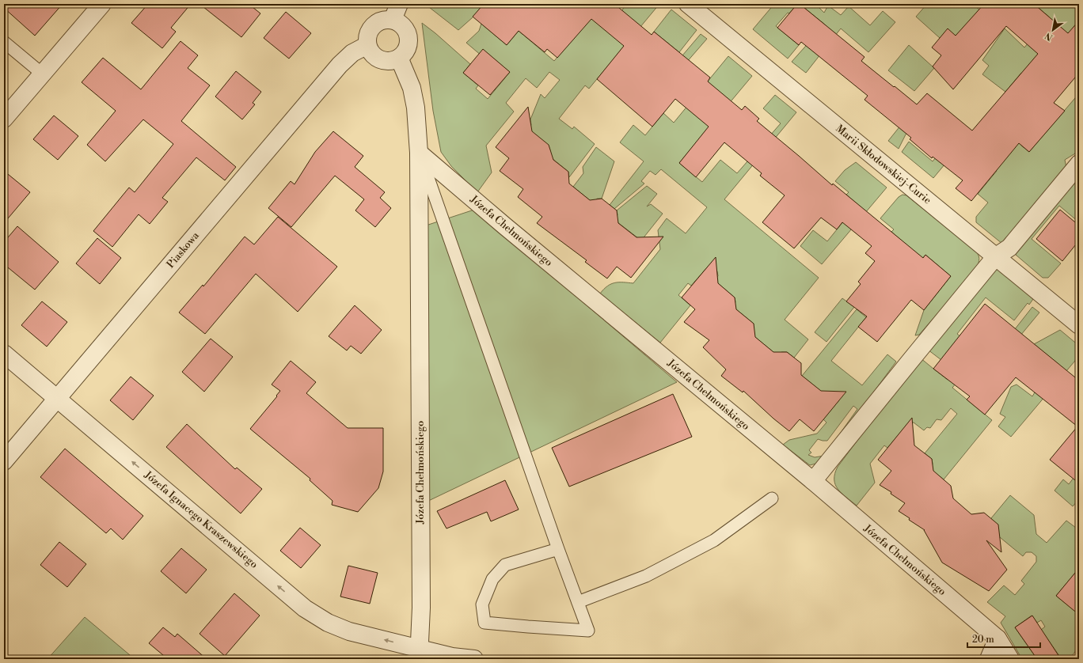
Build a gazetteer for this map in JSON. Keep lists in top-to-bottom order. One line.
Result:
{"streets":{"street":["Marii Skłodowskiej-Curie","Józefa Chełmońskiego","Piaskowa","Józefa Ignacego Kraszewskiego"]},"crossings":[["Józefa Chełmońskiego","Piaskowa"],["Józefa Chełmońskiego","Józefa Ignacego Kraszewskiego"],["Piaskowa","Józefa Ignacego Kraszewskiego"]],"one_way":["Józefa Ignacego Kraszewskiego"],"scale_bar":"20 m","north":"bottom left"}
